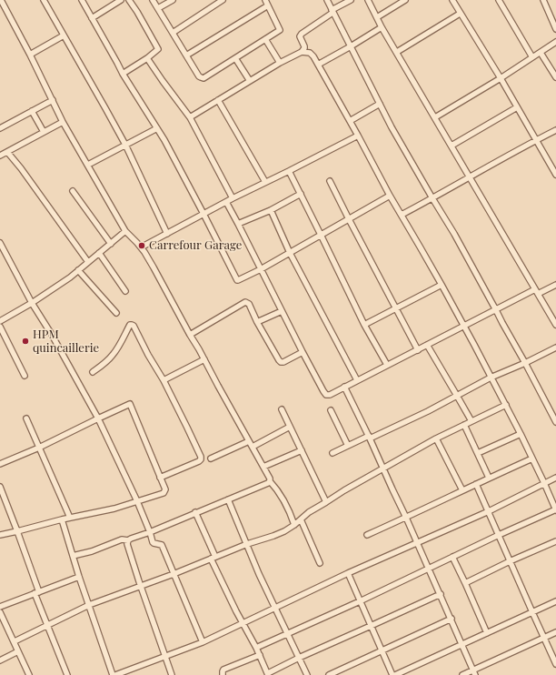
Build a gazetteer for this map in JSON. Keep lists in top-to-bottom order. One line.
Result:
{"places":["Carrefour Garage","HPM quincaillerie"]}
